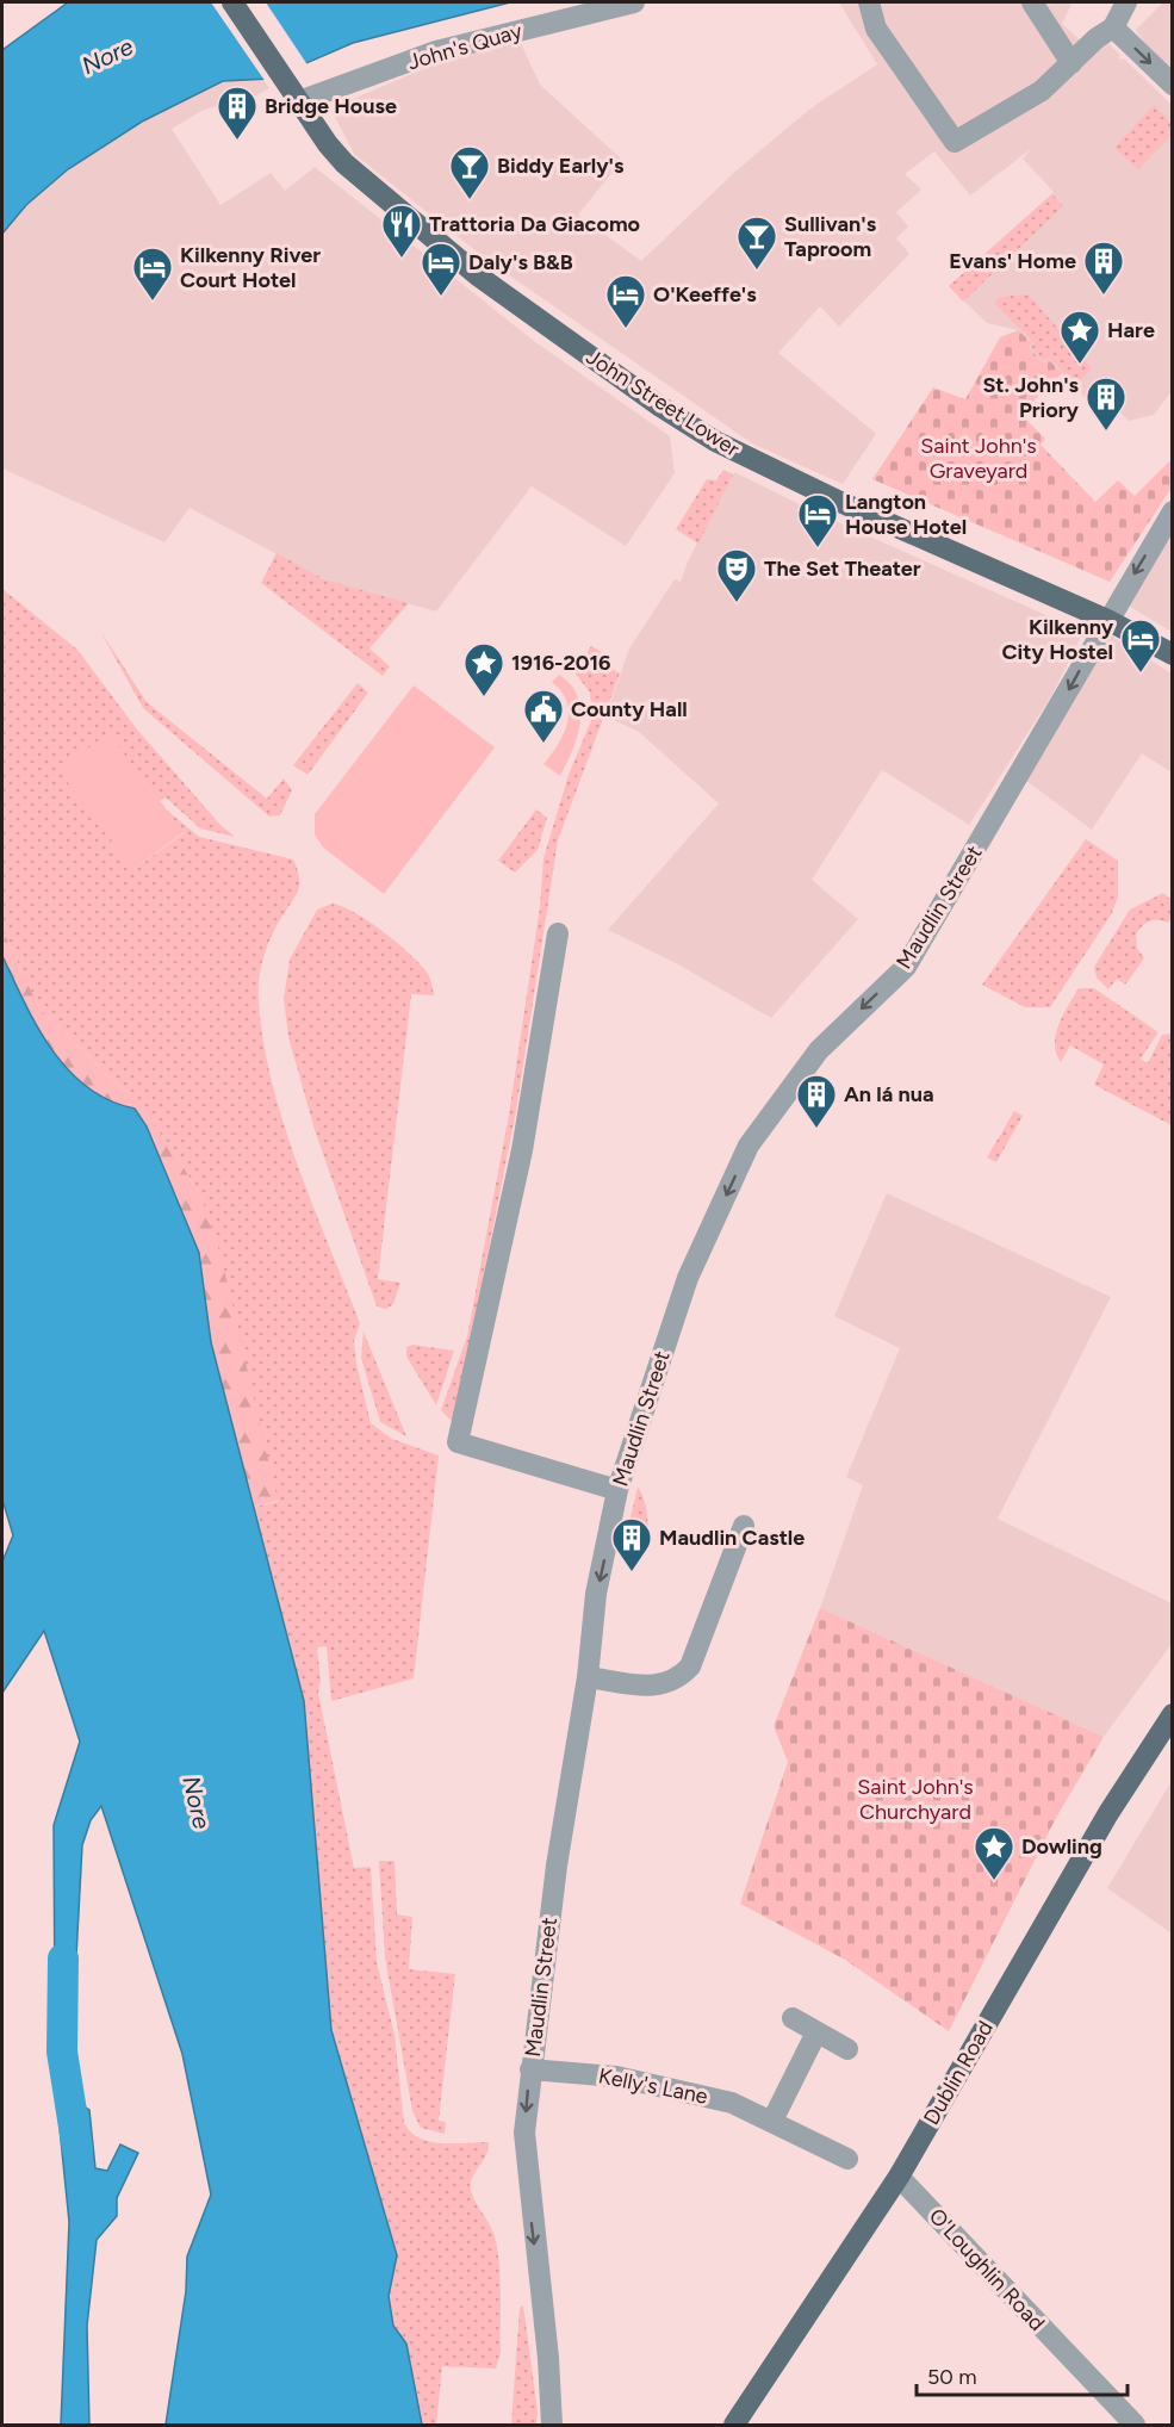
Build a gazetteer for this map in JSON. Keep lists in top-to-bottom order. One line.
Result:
{"streets":{"main road":["John Street Lower","Dublin Road"],"street":["John's Quay","Maudlin Street","Kelly's Lane","O'Loughlin Road"]},"crossings":[["John's Quay","John Street Lower"],["John Street Lower","Maudlin Street"],["Maudlin Street","Kelly's Lane"],["Dublin Road","O'Loughlin Road"]],"one_way":["Maudlin Street"],"water":["Nore"],"parks":["Saint John's Graveyard","Saint John's Churchyard"],"places":{"building":["Bridge House","Evans' Home","St. John's Priory","An lá nua","Maudlin Castle"],"bar":["Biddy Early's","Sullivan's Taproom"],"restaurant":["Trattoria Da Giacomo"],"hotel":["Daly's B&B","Kilkenny River Court Hotel","O'Keeffe's","Langton House Hotel","Kilkenny City Hostel"],"place":["Hare","1916-2016","Dowling"],"theatre":["The Set Theater"],"public building":["County Hall"]},"scale_bar":"50 m"}
